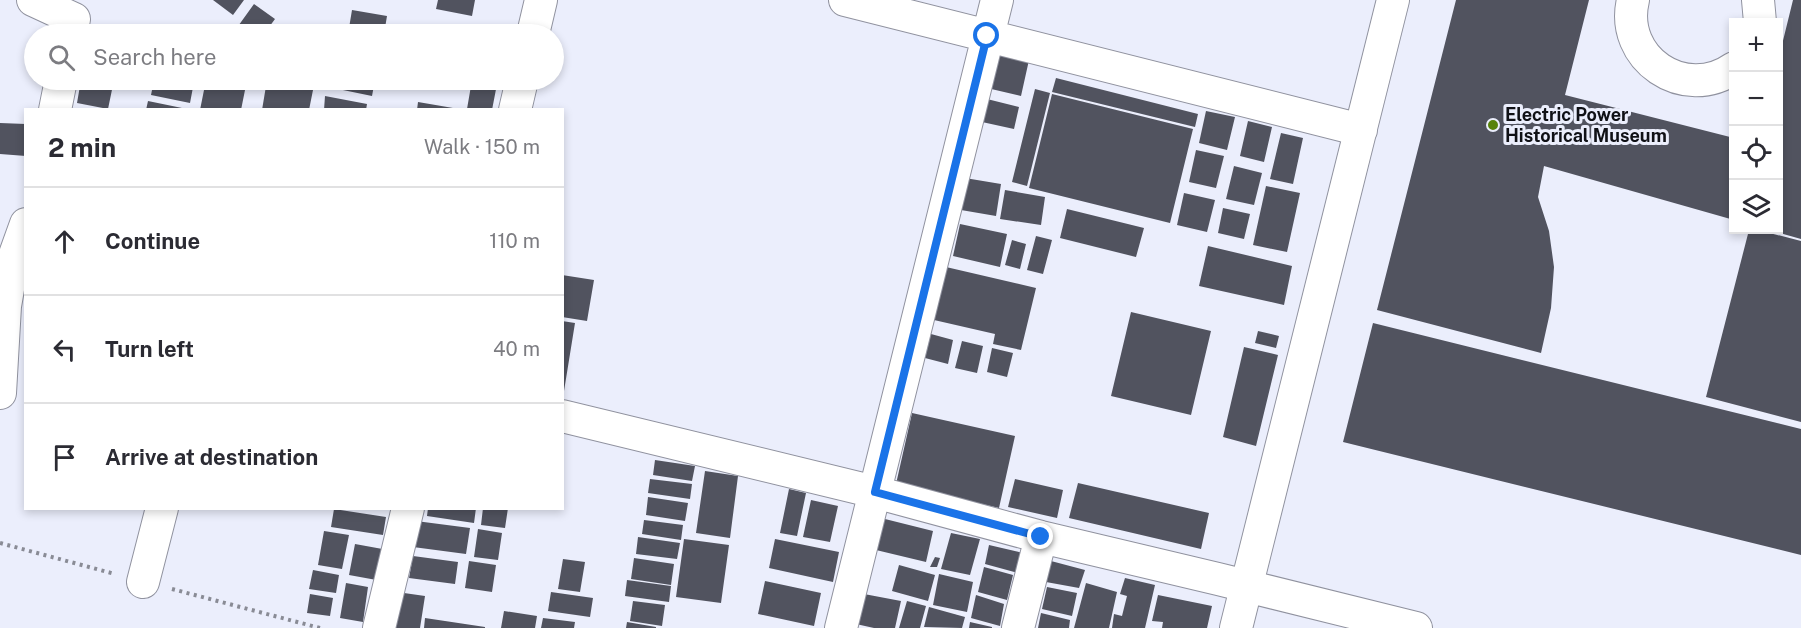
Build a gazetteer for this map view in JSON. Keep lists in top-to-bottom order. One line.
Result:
{"places":["Electric Power Historical Museum"],"page":{"map_buttons":["+","−"],"search":"Search here","heading":["2 min","Walk · 150 m"],"list":[["Continue","110 m"],["Turn left","40 m"],"Arrive at destination"]}}
